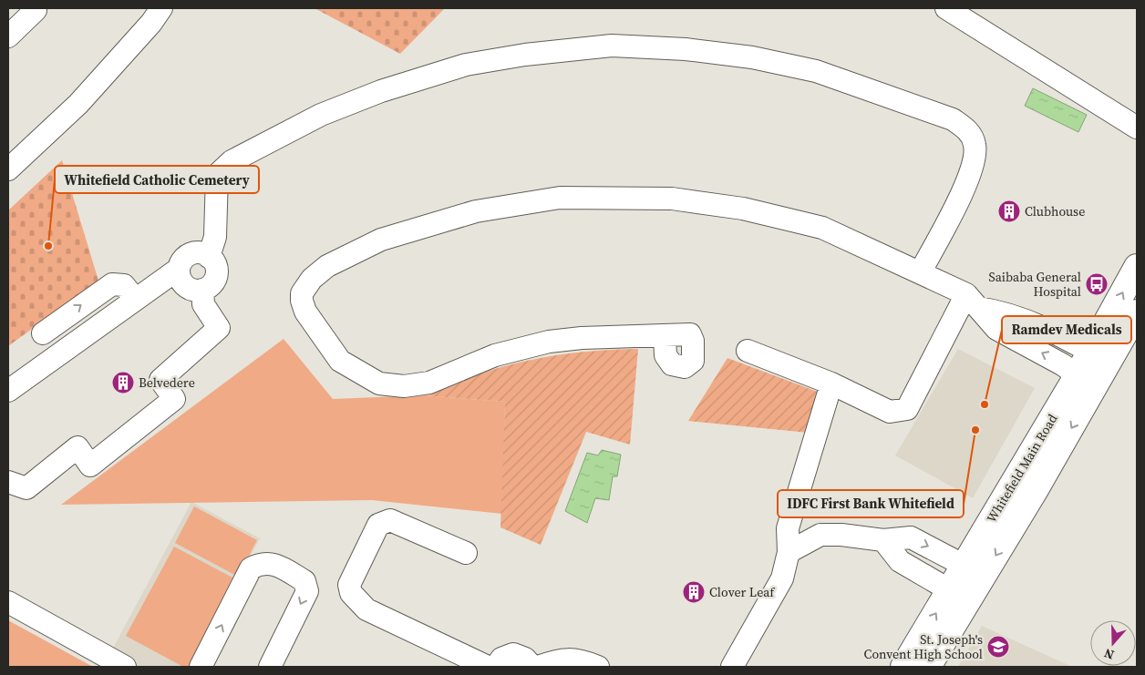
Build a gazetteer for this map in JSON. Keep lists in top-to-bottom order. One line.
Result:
{"streets":{"main road":["Whitefield Main Road"]},"places":{"building":["Clubhouse","Belvedere","Clover Leaf"],"other":["Whitefield Catholic Cemetery","Ramdev Medicals","IDFC First Bank Whitefield"],"bus stop":["Saibaba General Hospital"],"school or university":["St. Joseph's Convent High School"]},"north":"bottom"}
